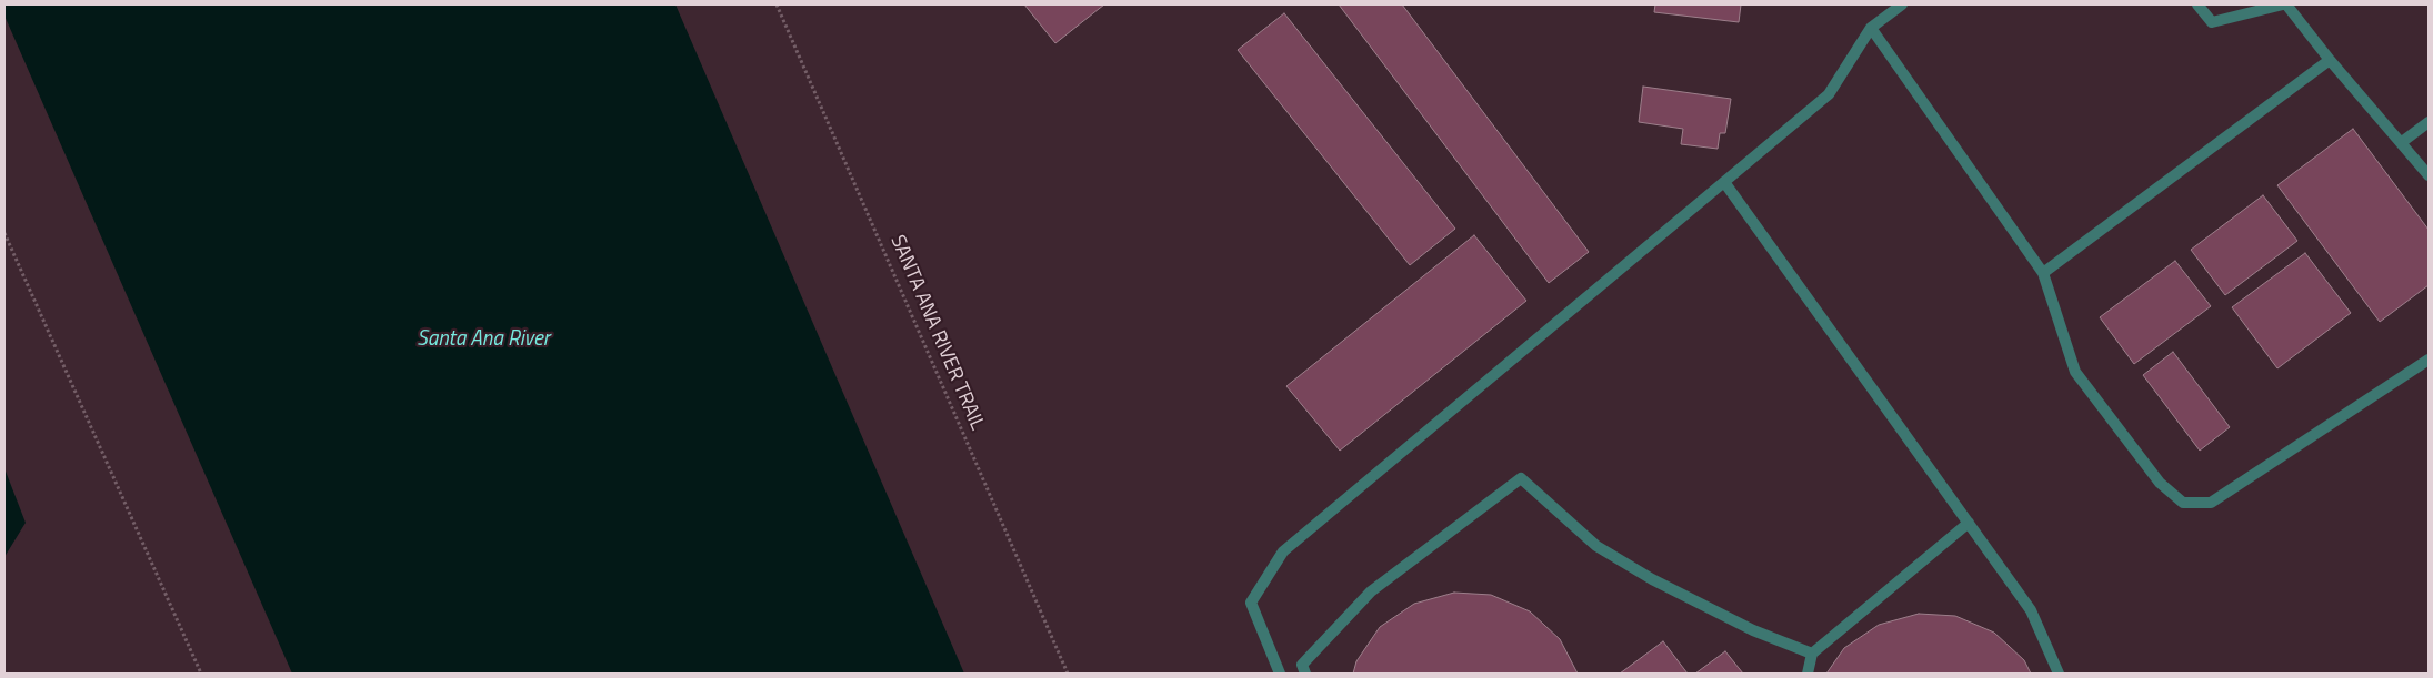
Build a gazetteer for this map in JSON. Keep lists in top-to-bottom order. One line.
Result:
{"streets":{"path":["SANTA ANA RIVER TRAIL"]},"water":["Santa Ana River"]}
